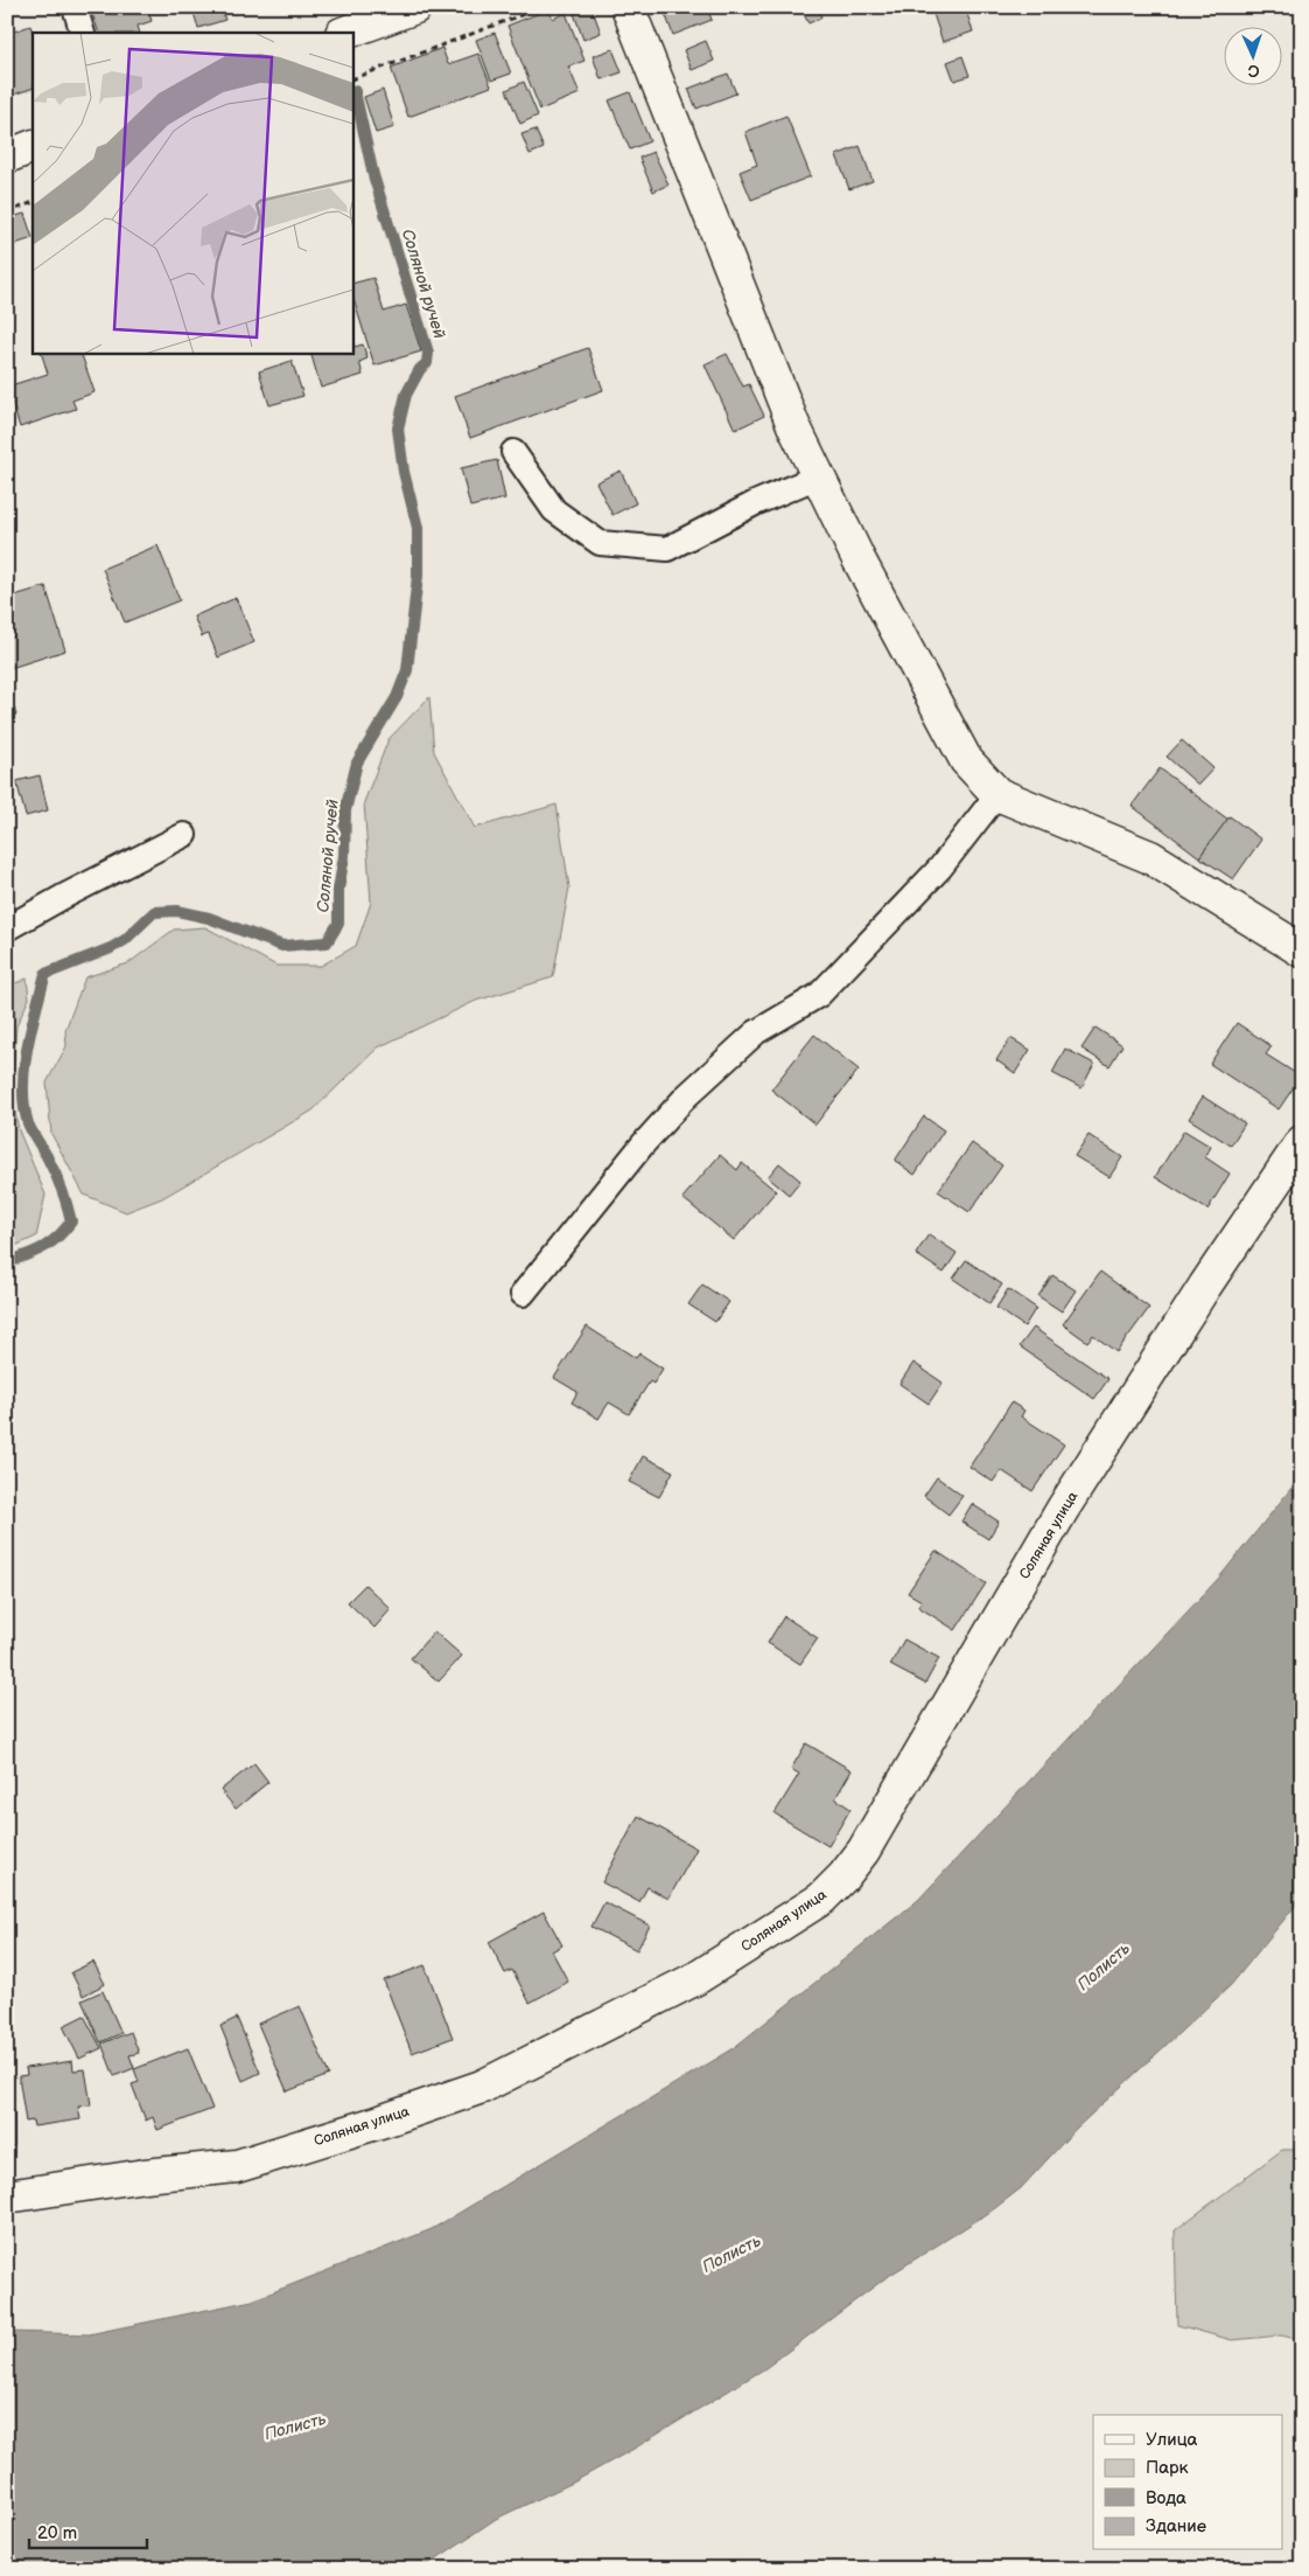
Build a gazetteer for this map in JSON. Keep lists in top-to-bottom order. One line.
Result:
{"streets":{"street":["Соляная улица"]},"water":["Соляной ручей","Полисть"],"legend":["Улица","Парк","Вода","Здание"],"scale_bar":"20 m","north":"bottom"}
